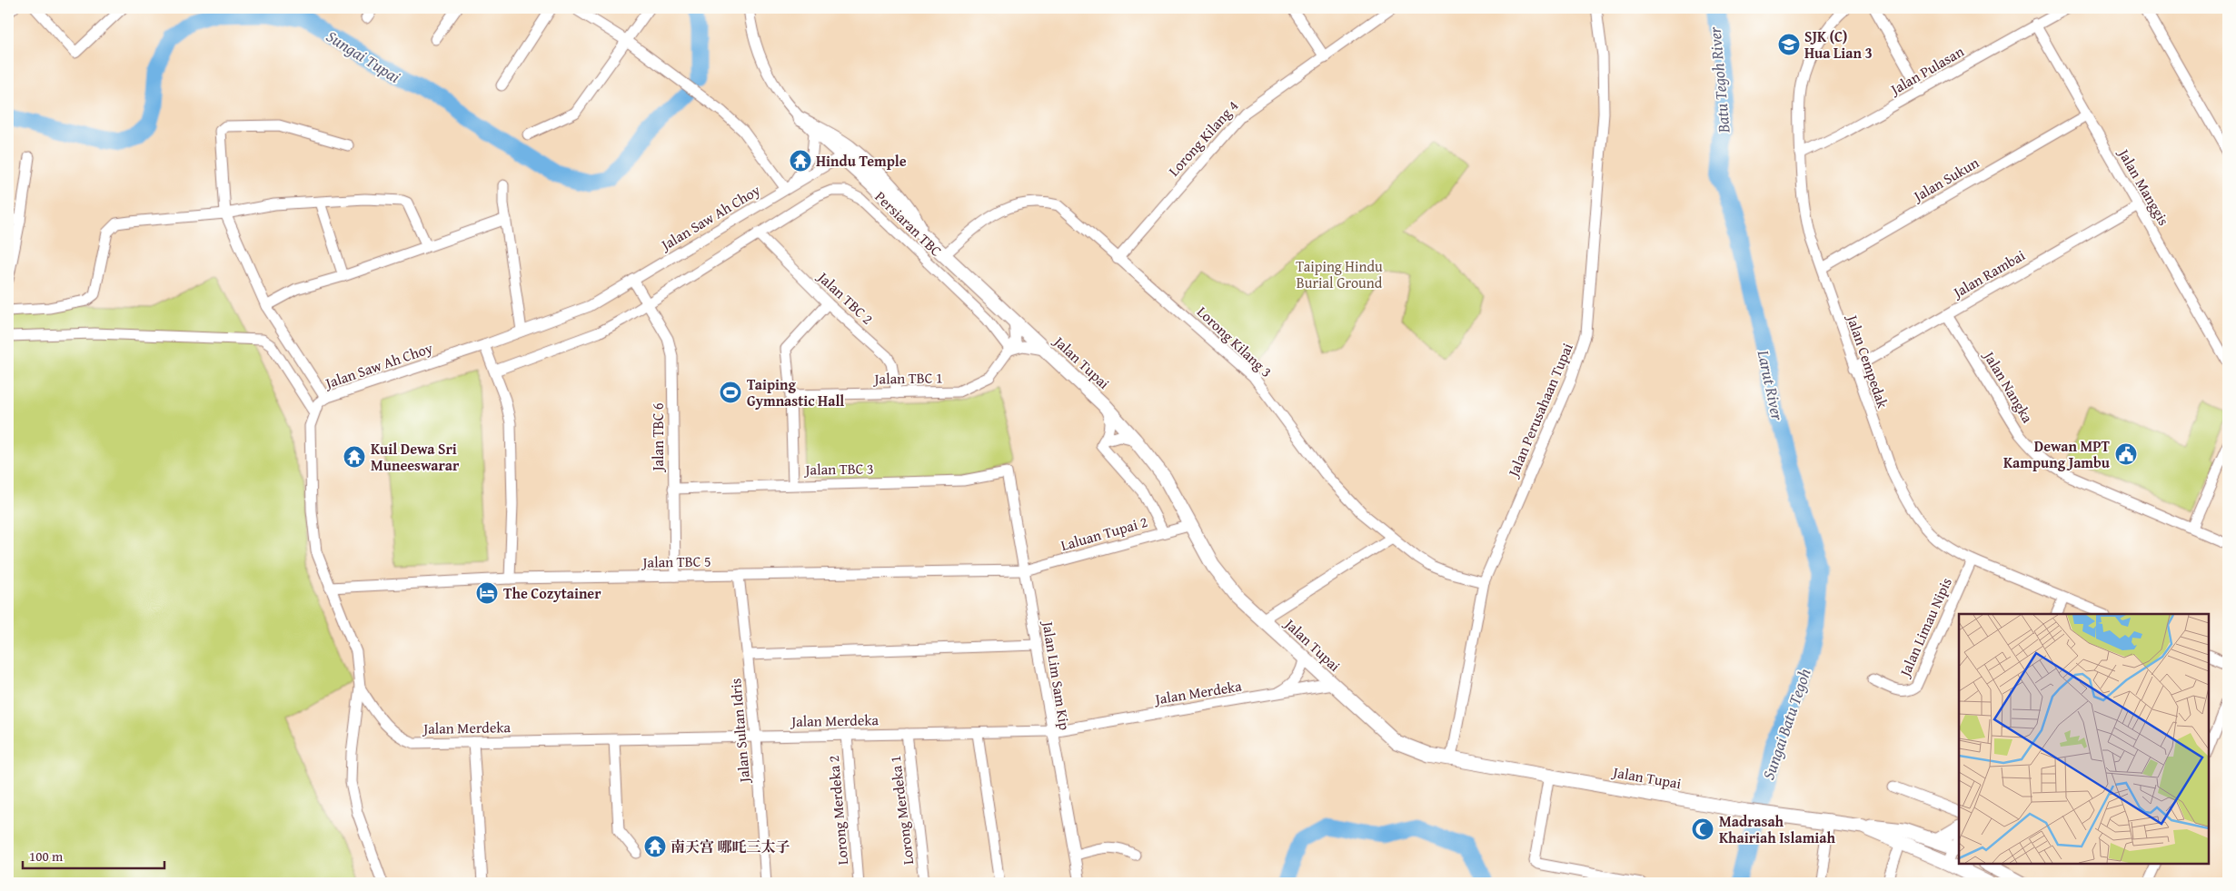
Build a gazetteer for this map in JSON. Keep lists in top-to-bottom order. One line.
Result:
{"streets":{"main road":["Jalan Tupai"],"street":["Jalan Pulasan","Lorong Kilang 4","Jalan Sukun","Jalan Manggis","Jalan Saw Ah Choy","Persiaran TBC","Jalan Rambai","Jalan TBC 2","Lorong Kilang 3","Jalan Cempedak","Jalan TBC 1","Jalan Nangka","Jalan Perusahaan Tupai","Jalan TBC 6","Jalan TBC 3","Laluan Tupai 2","Jalan TBC 5","Jalan Limau Nipis","Jalan Lim Sam Kip","Jalan Merdeka","Jalan Sultan Idris","Lorong Merdeka 2","Lorong Merdeka 1"]},"crossings":[["Jalan Pulasan","Jalan Manggis"],["Jalan Pulasan","Jalan Cempedak"],["Lorong Kilang 4","Lorong Kilang 3"],["Jalan Sukun","Jalan Manggis"],["Jalan Sukun","Jalan Cempedak"],["Jalan Manggis","Jalan Rambai"],["Jalan Saw Ah Choy","Jalan Tupai"],["Jalan Saw Ah Choy","Jalan TBC 6"],["Persiaran TBC","Jalan TBC 2"],["Persiaran TBC","Jalan TBC 1"],["Persiaran TBC","Jalan TBC 6"],["Jalan Rambai","Jalan Cempedak"],["Jalan Rambai","Jalan Nangka"],["Jalan TBC 2","Jalan TBC 1"],["Lorong Kilang 3","Jalan Tupai"],["Lorong Kilang 3","Jalan Perusahaan Tupai"],["Jalan Cempedak","Jalan Limau Nipis"],["Jalan Tupai","Jalan Perusahaan Tupai"],["Jalan Tupai","Laluan Tupai 2"],["Jalan Tupai","Jalan Merdeka"],["Jalan TBC 6","Jalan TBC 3"],["Jalan TBC 6","Jalan TBC 5"],["Jalan TBC 3","Jalan Lim Sam Kip"],["Laluan Tupai 2","Jalan TBC 5"],["Laluan Tupai 2","Jalan Lim Sam Kip"],["Jalan TBC 5","Jalan Lim Sam Kip"],["Jalan TBC 5","Jalan Sultan Idris"],["Jalan Lim Sam Kip","Jalan Merdeka"],["Jalan Merdeka","Jalan Sultan Idris"],["Jalan Merdeka","Lorong Merdeka 2"],["Jalan Merdeka","Lorong Merdeka 1"]],"water":["Sungai Tupai","Batu Tegoh River","Larut River","Sungai Batu Tegoh"],"parks":["Taiping Hindu Burial Ground"],"places":{"school or university":["SJK (C) Hua Lian 3"],"temple":["Hindu Temple","Kuil Dewa Sri Muneeswarar","南天宫 哪吒三太子"],"sports":["Taiping Gymnastic Hall"],"public building":["Dewan MPT Kampung Jambu"],"hotel":["The Cozytainer"],"mosque":["Madrasah Khairiah Islamiah"]},"scale_bar":"100 m"}
